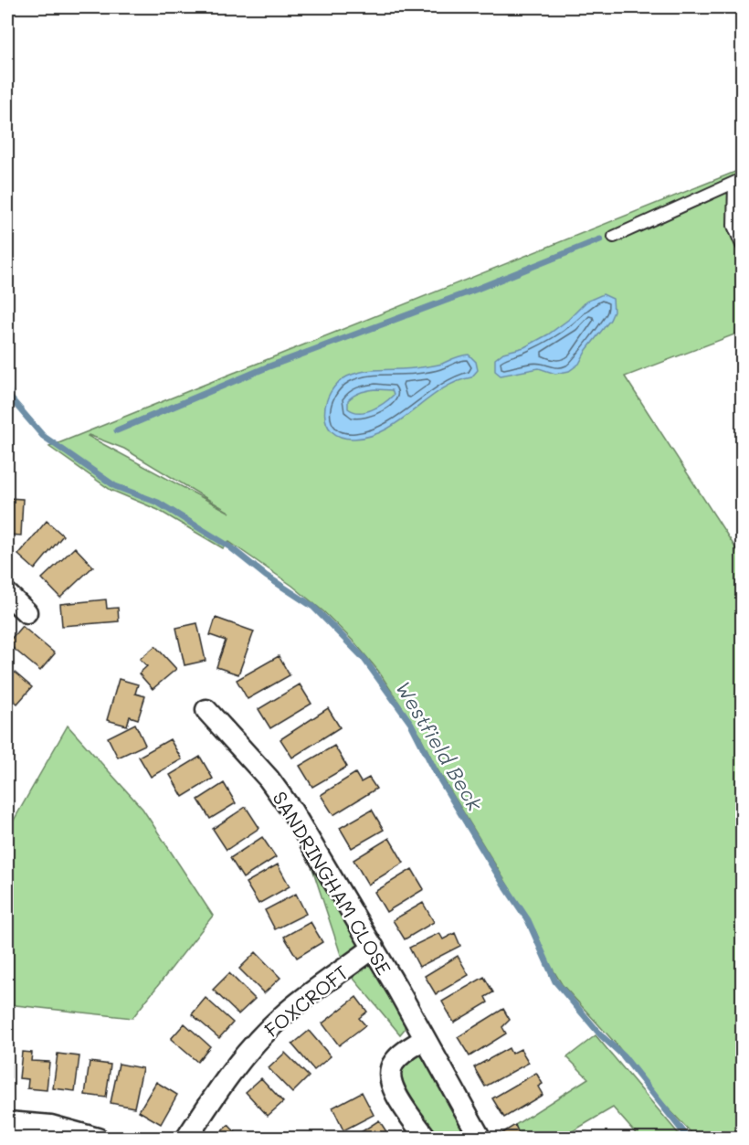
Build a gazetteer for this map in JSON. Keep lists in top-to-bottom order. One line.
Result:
{"streets":{"street":["SANDRINGHAM CLOSE","FOXCROFT"]},"crossings":[["SANDRINGHAM CLOSE","FOXCROFT"]],"water":["Westfield Beck"]}
